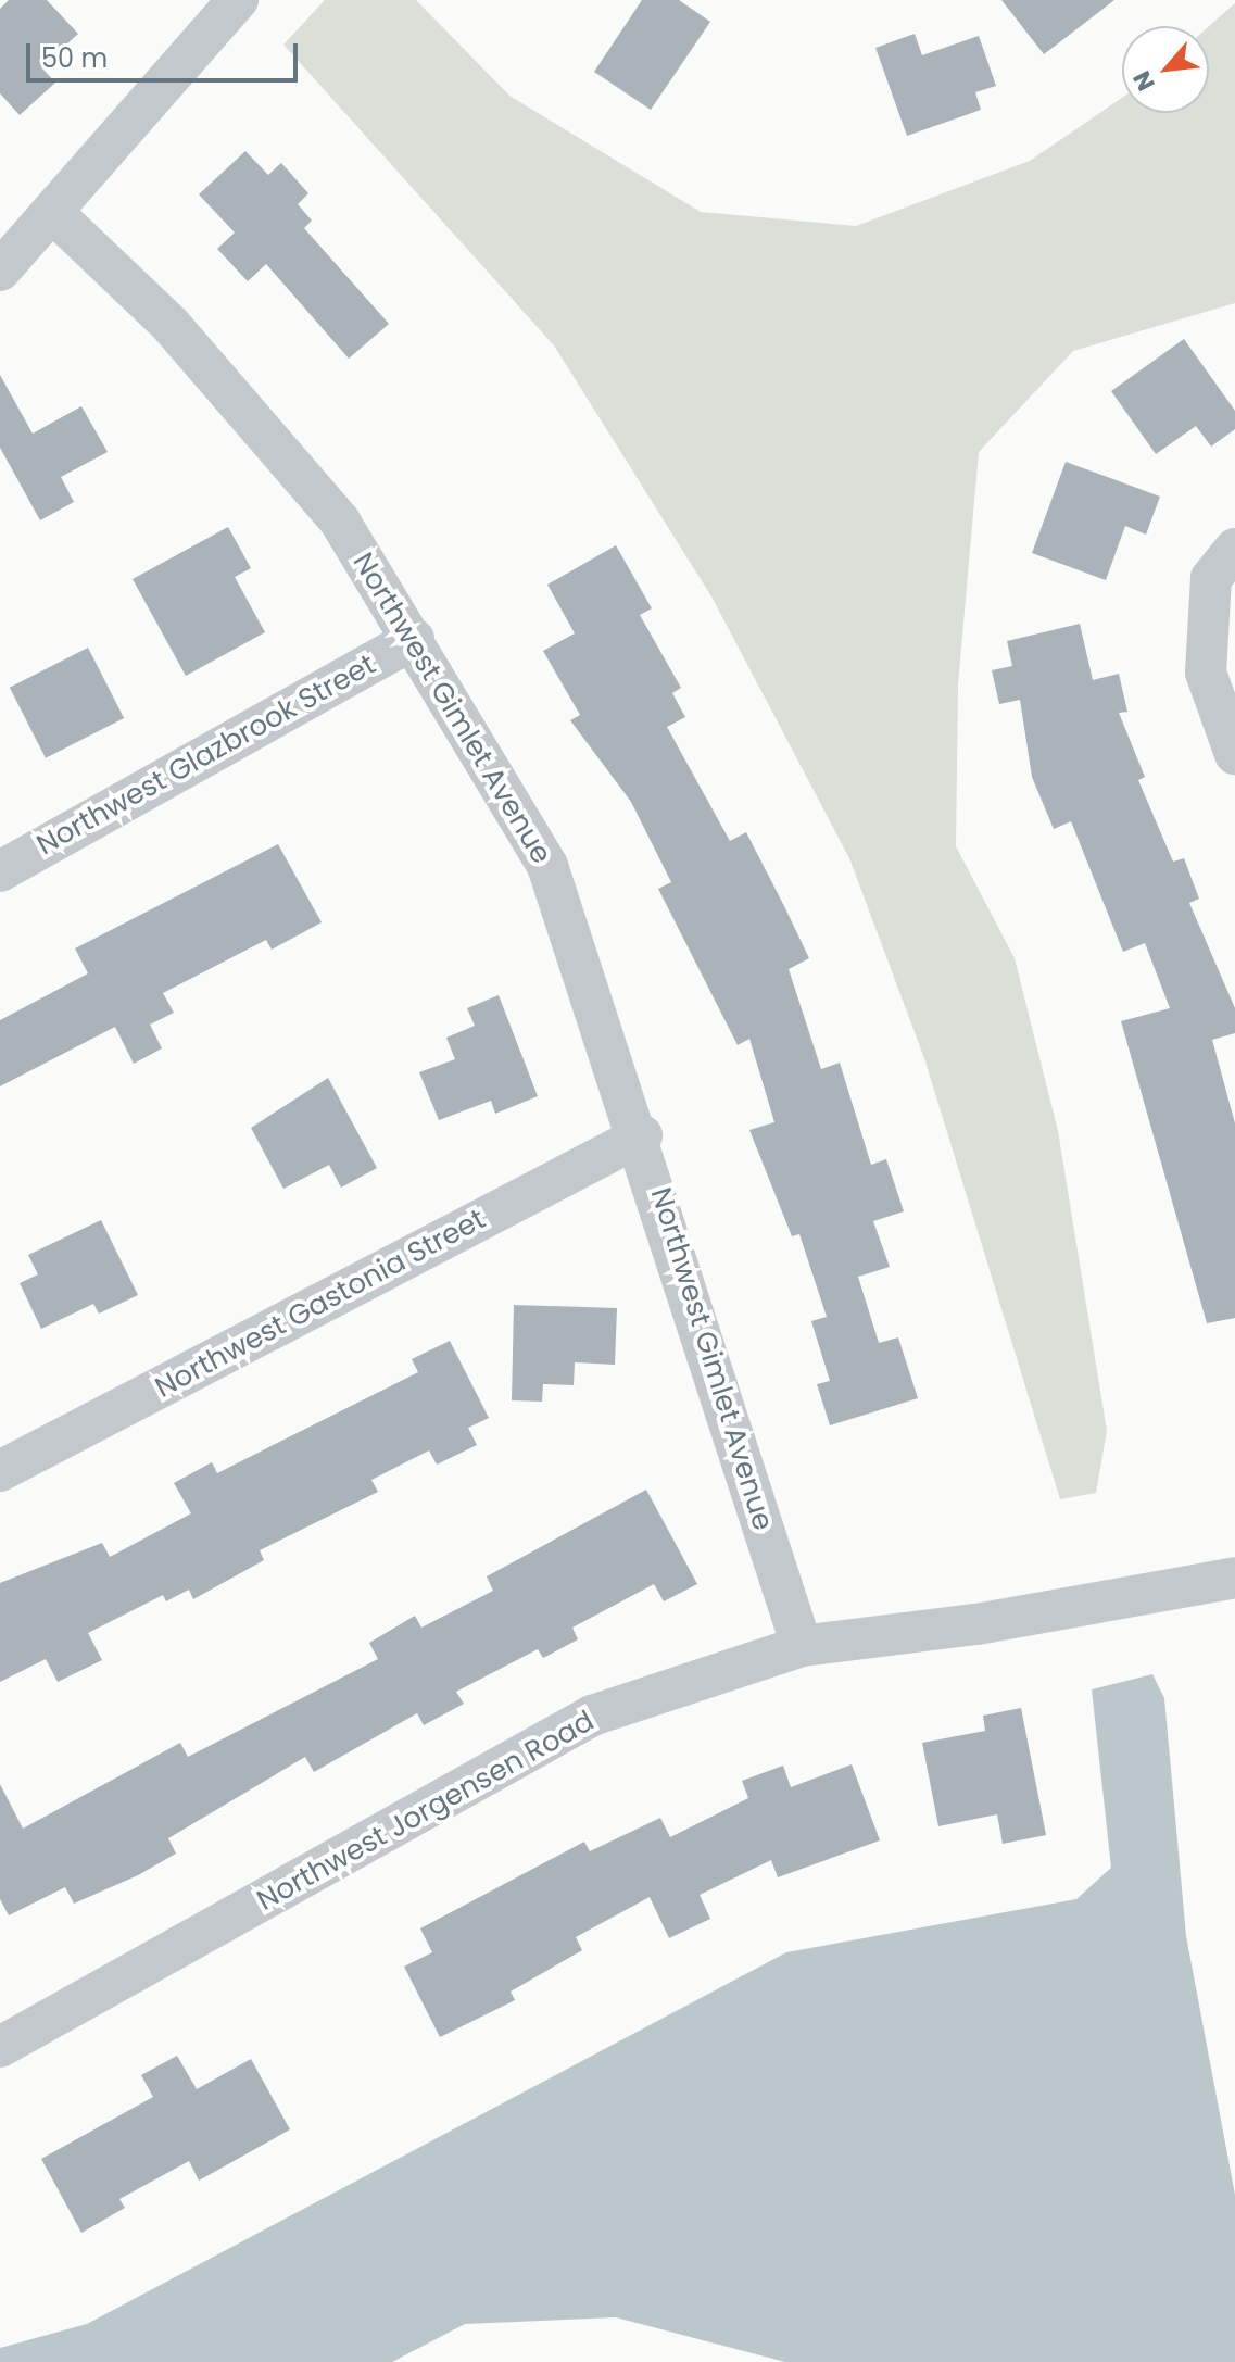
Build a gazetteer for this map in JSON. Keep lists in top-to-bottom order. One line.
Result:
{"streets":{"street":["Northwest Gimlet Avenue","Northwest Glazbrook Street","Northwest Gastonia Street","Northwest Jorgensen Road"]},"crossings":[["Northwest Gimlet Avenue","Northwest Glazbrook Street"],["Northwest Gimlet Avenue","Northwest Gastonia Street"],["Northwest Gimlet Avenue","Northwest Jorgensen Road"]],"scale_bar":"50 m","north":"bottom left"}
